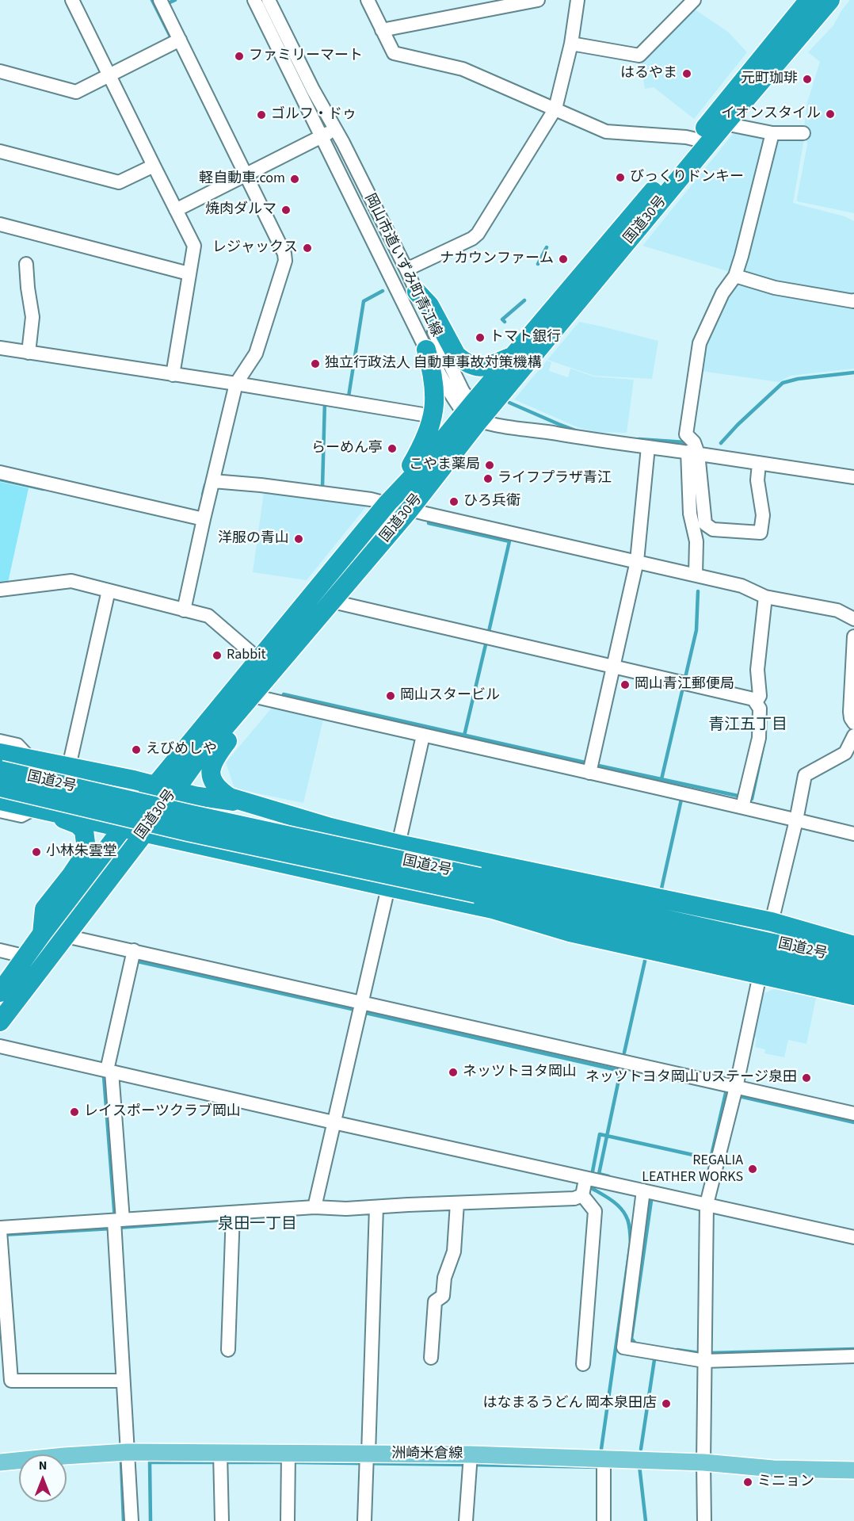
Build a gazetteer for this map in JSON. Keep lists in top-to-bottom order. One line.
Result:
{"streets":{"highway":["国道30号","国道2号"],"main road":["洲崎米倉線"],"street":["岡山市道いずみ町青江線"]},"crossings":[["国道30号","岡山市道いずみ町青江線"]],"districts":["青江五丁目","泉田一丁目"],"places":["ファミリーマート","はるやま","元町珈琲","イオンスタイル","ゴルフ・ドゥ","びっくりドンキー","軽自動車.com","焼肉ダルマ","レジャックス","ナカウンファーム","トマト銀行","独立行政法人 自動車事故対策機構","らーめん亭","こやま薬局","ライフプラザ青江","ひろ兵衛","洋服の青山","Rabbit","岡山青江郵便局","岡山スタービル","えびめしや","小林朱雲堂","ネッツトヨタ岡山","ネッツトヨタ岡山 Uステージ泉田","レイスポーツクラブ岡山","REGALIA LEATHER WORKS","はなまるうどん 岡本泉田店","ミニョン"],"north":"top"}
